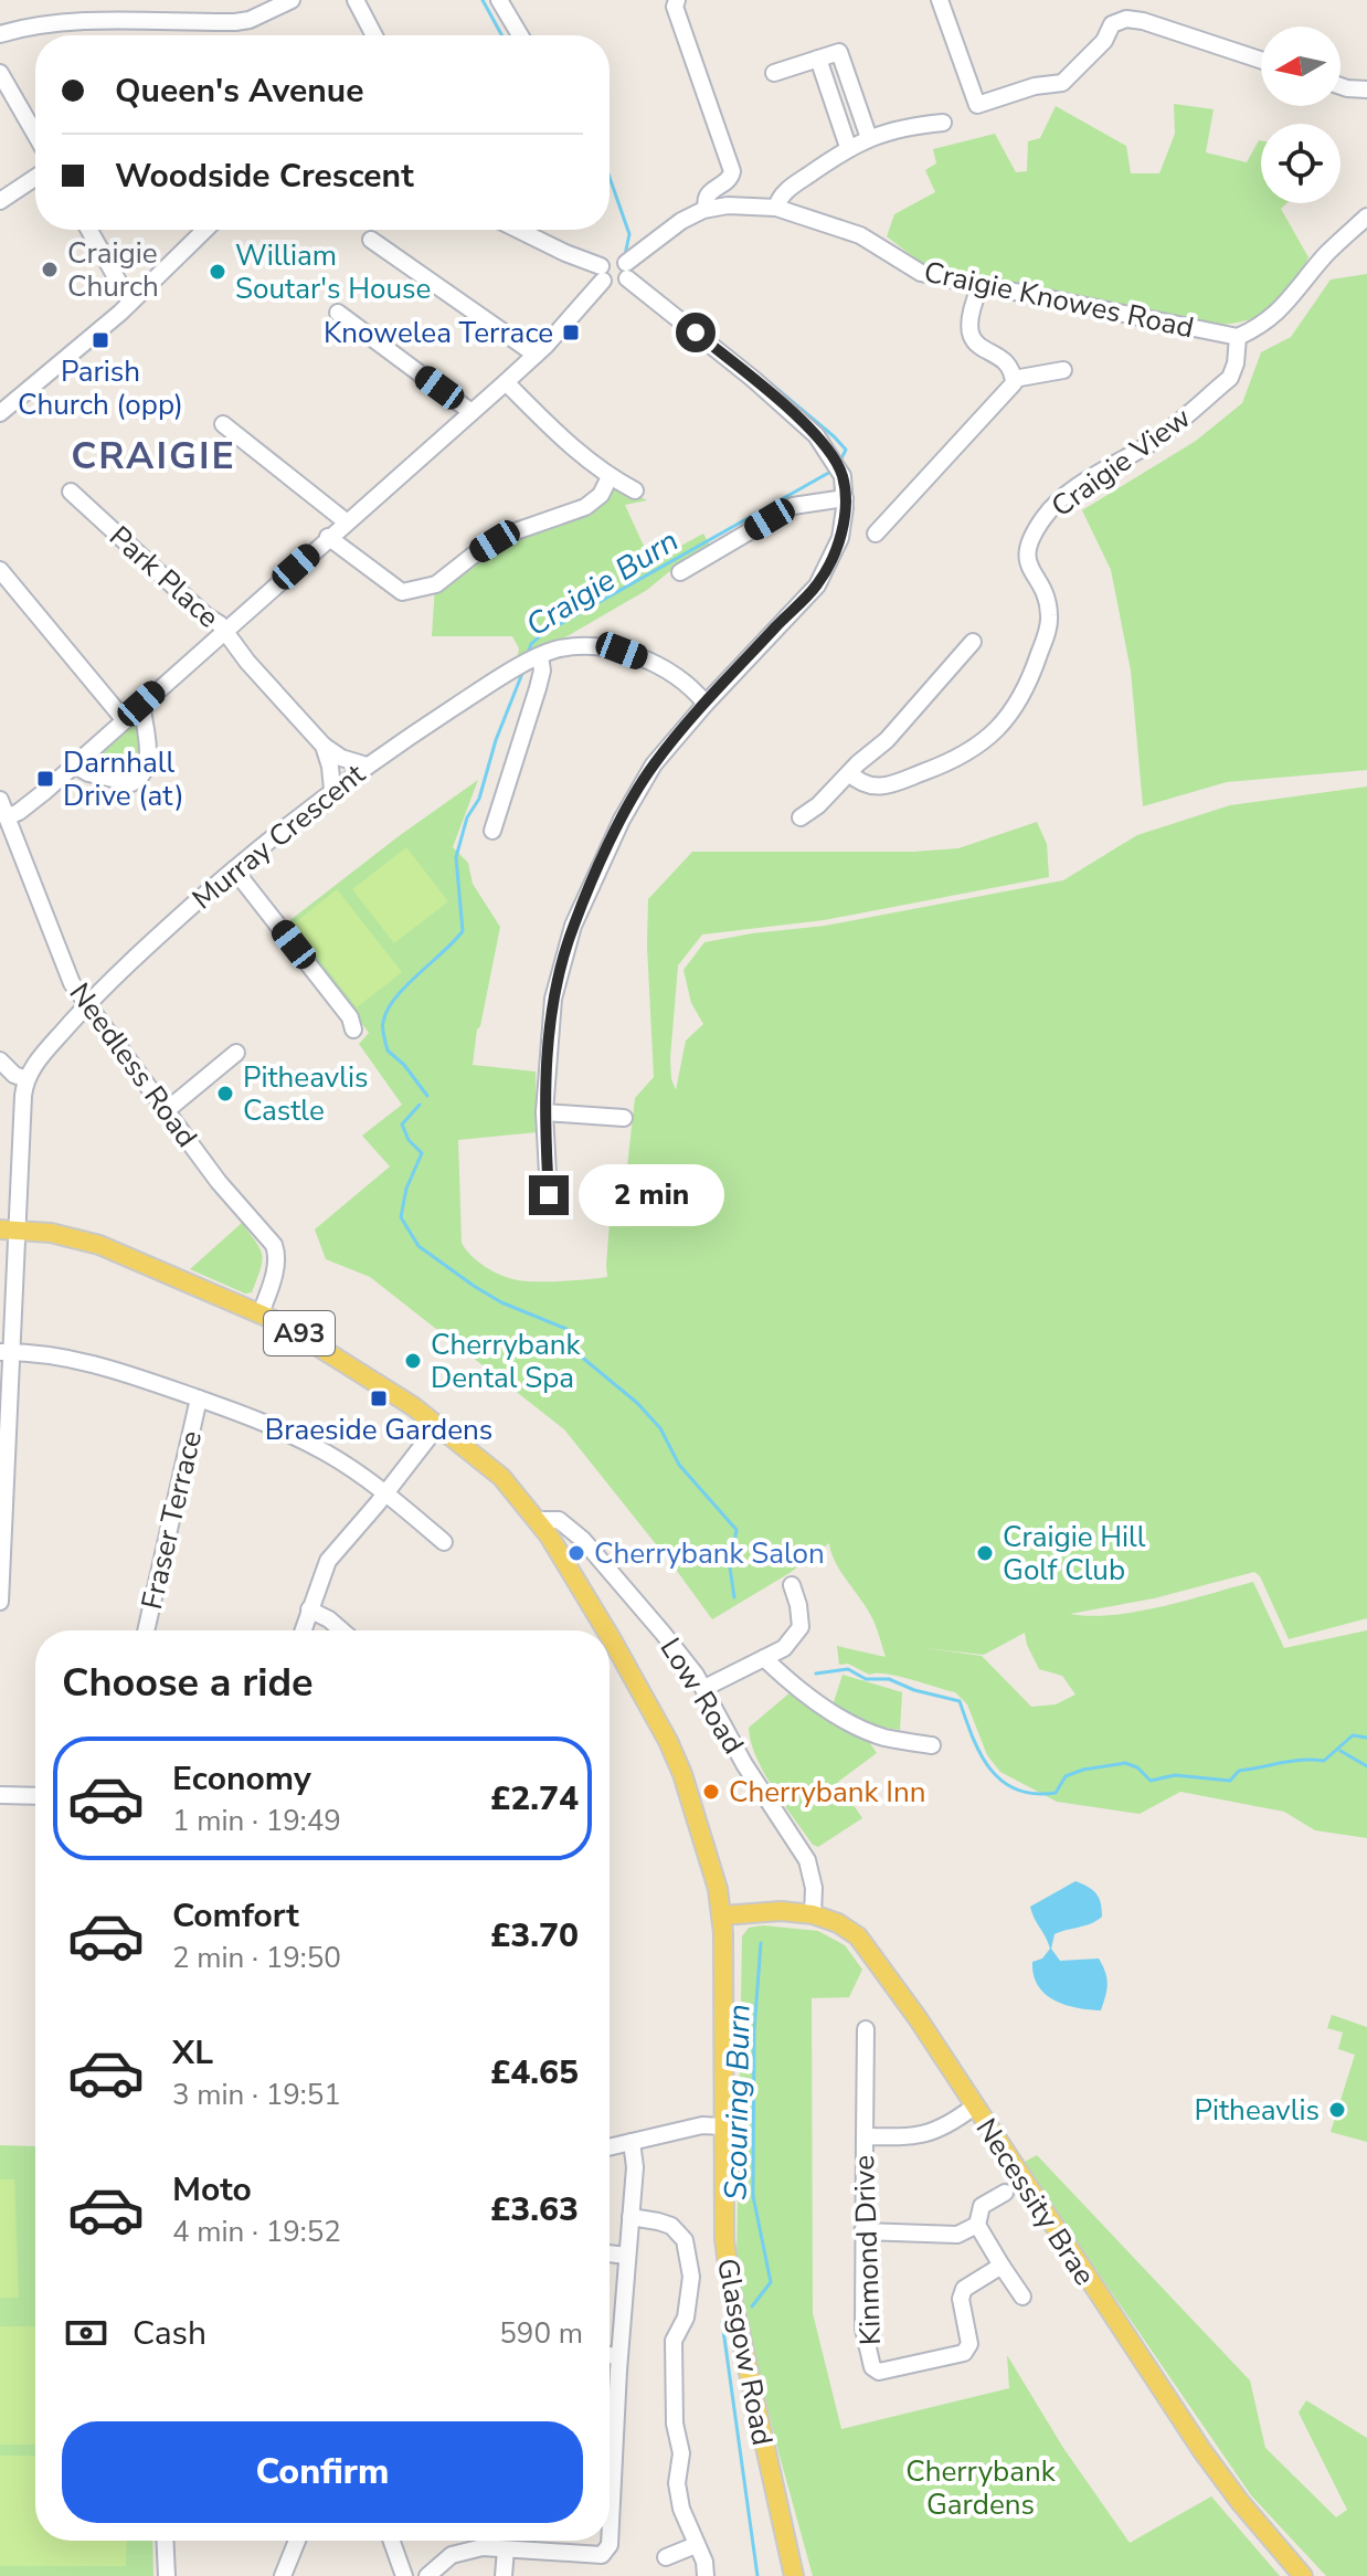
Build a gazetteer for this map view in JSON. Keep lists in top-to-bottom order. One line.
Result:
{"streets":{"main road":["A93","Necessity Brae","Glasgow Road"],"street":["Craigie Knowes Road","Craigie View","Park Place","Murray Crescent","Needless Road","Fraser Terrace","Low Road","Kinmond Drive"]},"crossings":[["Craigie Knowes Road","Craigie View"],["Park Place","Murray Crescent"],["Murray Crescent","Needless Road"],["Needless Road","Glasgow Road"],["Low Road","Necessity Brae"],["Low Road","Glasgow Road"],["Necessity Brae","Kinmond Drive"],["Necessity Brae","Glasgow Road"]],"districts":["CRAIGIE"],"water":["Craigie Burn","Scouring Burn"],"parks":["Cherrybank Gardens"],"places":{"other":["Craigie Church","William Soutar's House","Pitheavlis Castle","Cherrybank Dental Spa","Cherrybank Salon","Craigie Hill Golf Club","Cherrybank Inn","Pitheavlis"],"transit":["Knowelea Terrace","Parish Church (opp)","Darnhall Drive (at)","Braeside Gardens"]},"north":"left","page":{"banner":["Queen's Avenue","Woodside Crescent"],"bubble":"2 min","heading":"Choose a ride","list":[{"name":"Economy","note":"1 min · 19:49","value":"£2.74"},{"name":"Comfort","note":"2 min · 19:50","value":"£3.70"},{"name":"XL","note":"3 min · 19:51","value":"£4.65"},{"name":"Moto","note":"4 min · 19:52","value":"£3.63"}],"pay":["Cash","590 m"],"buttons":"Confirm"}}
